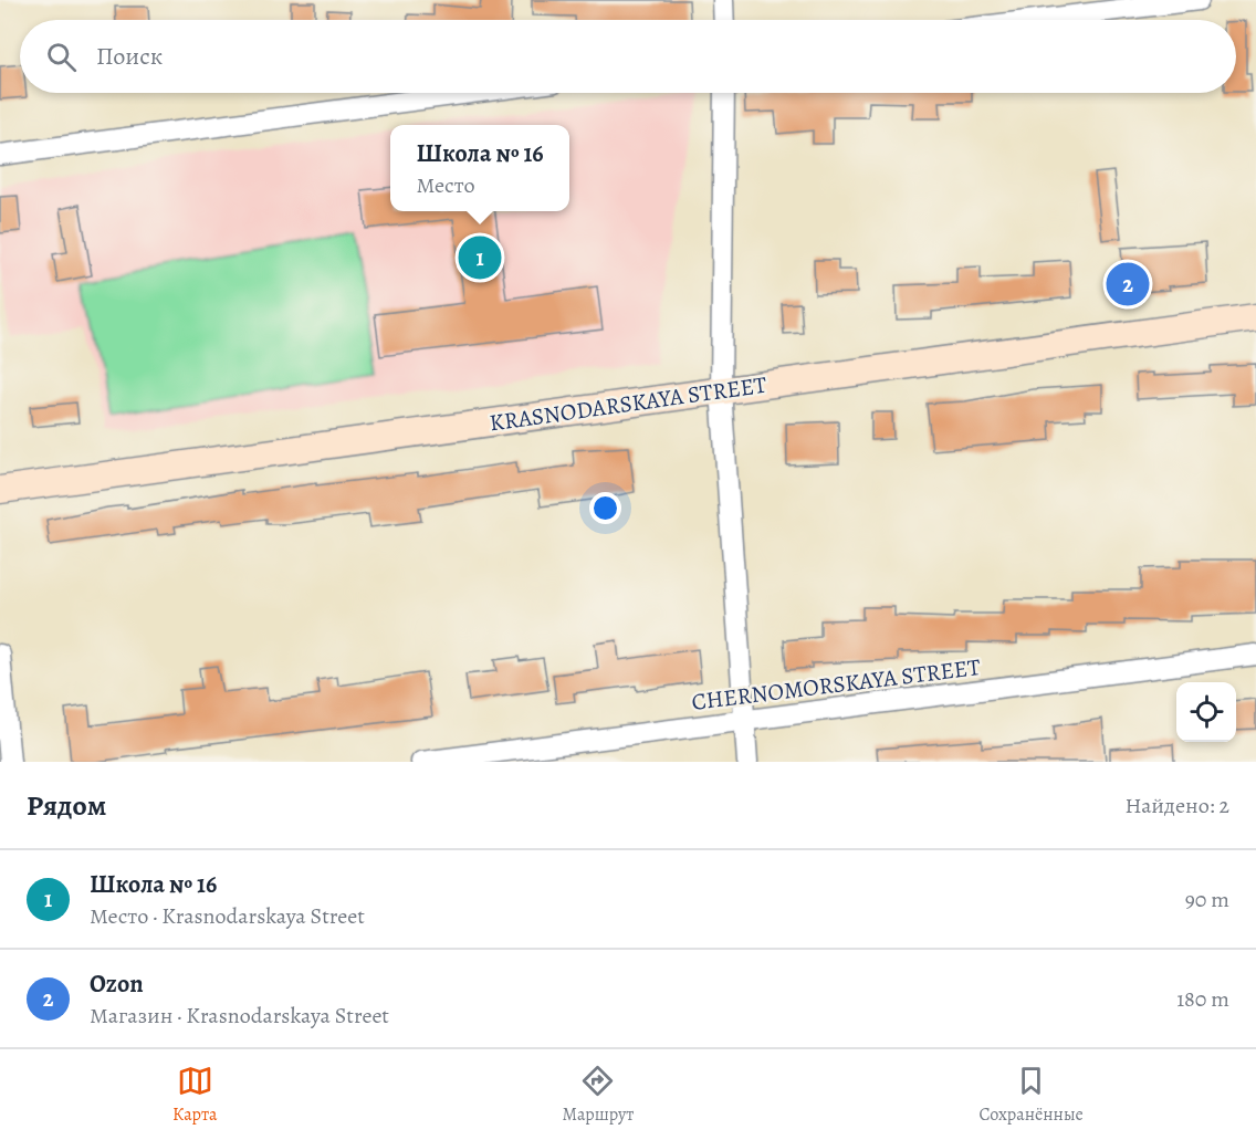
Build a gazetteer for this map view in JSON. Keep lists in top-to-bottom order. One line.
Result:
{"streets":{"street":["KRASNODARSKAYA STREET","CHERNOMORSKAYA STREET"]},"page":{"search":"Поиск","popup":["Школа № 16","Место"],"pins":["1","2"],"heading":["Рядом","Найдено: 2"],"list":[{"mark":"1","name":"Школа № 16","note":"Место · Krasnodarskaya Street","value":"90 m"},{"mark":"2","name":"Ozon","note":"Магазин · Krasnodarskaya Street","value":"180 m"}],"nav":["Карта","Маршрут","Сохранённые"]}}
